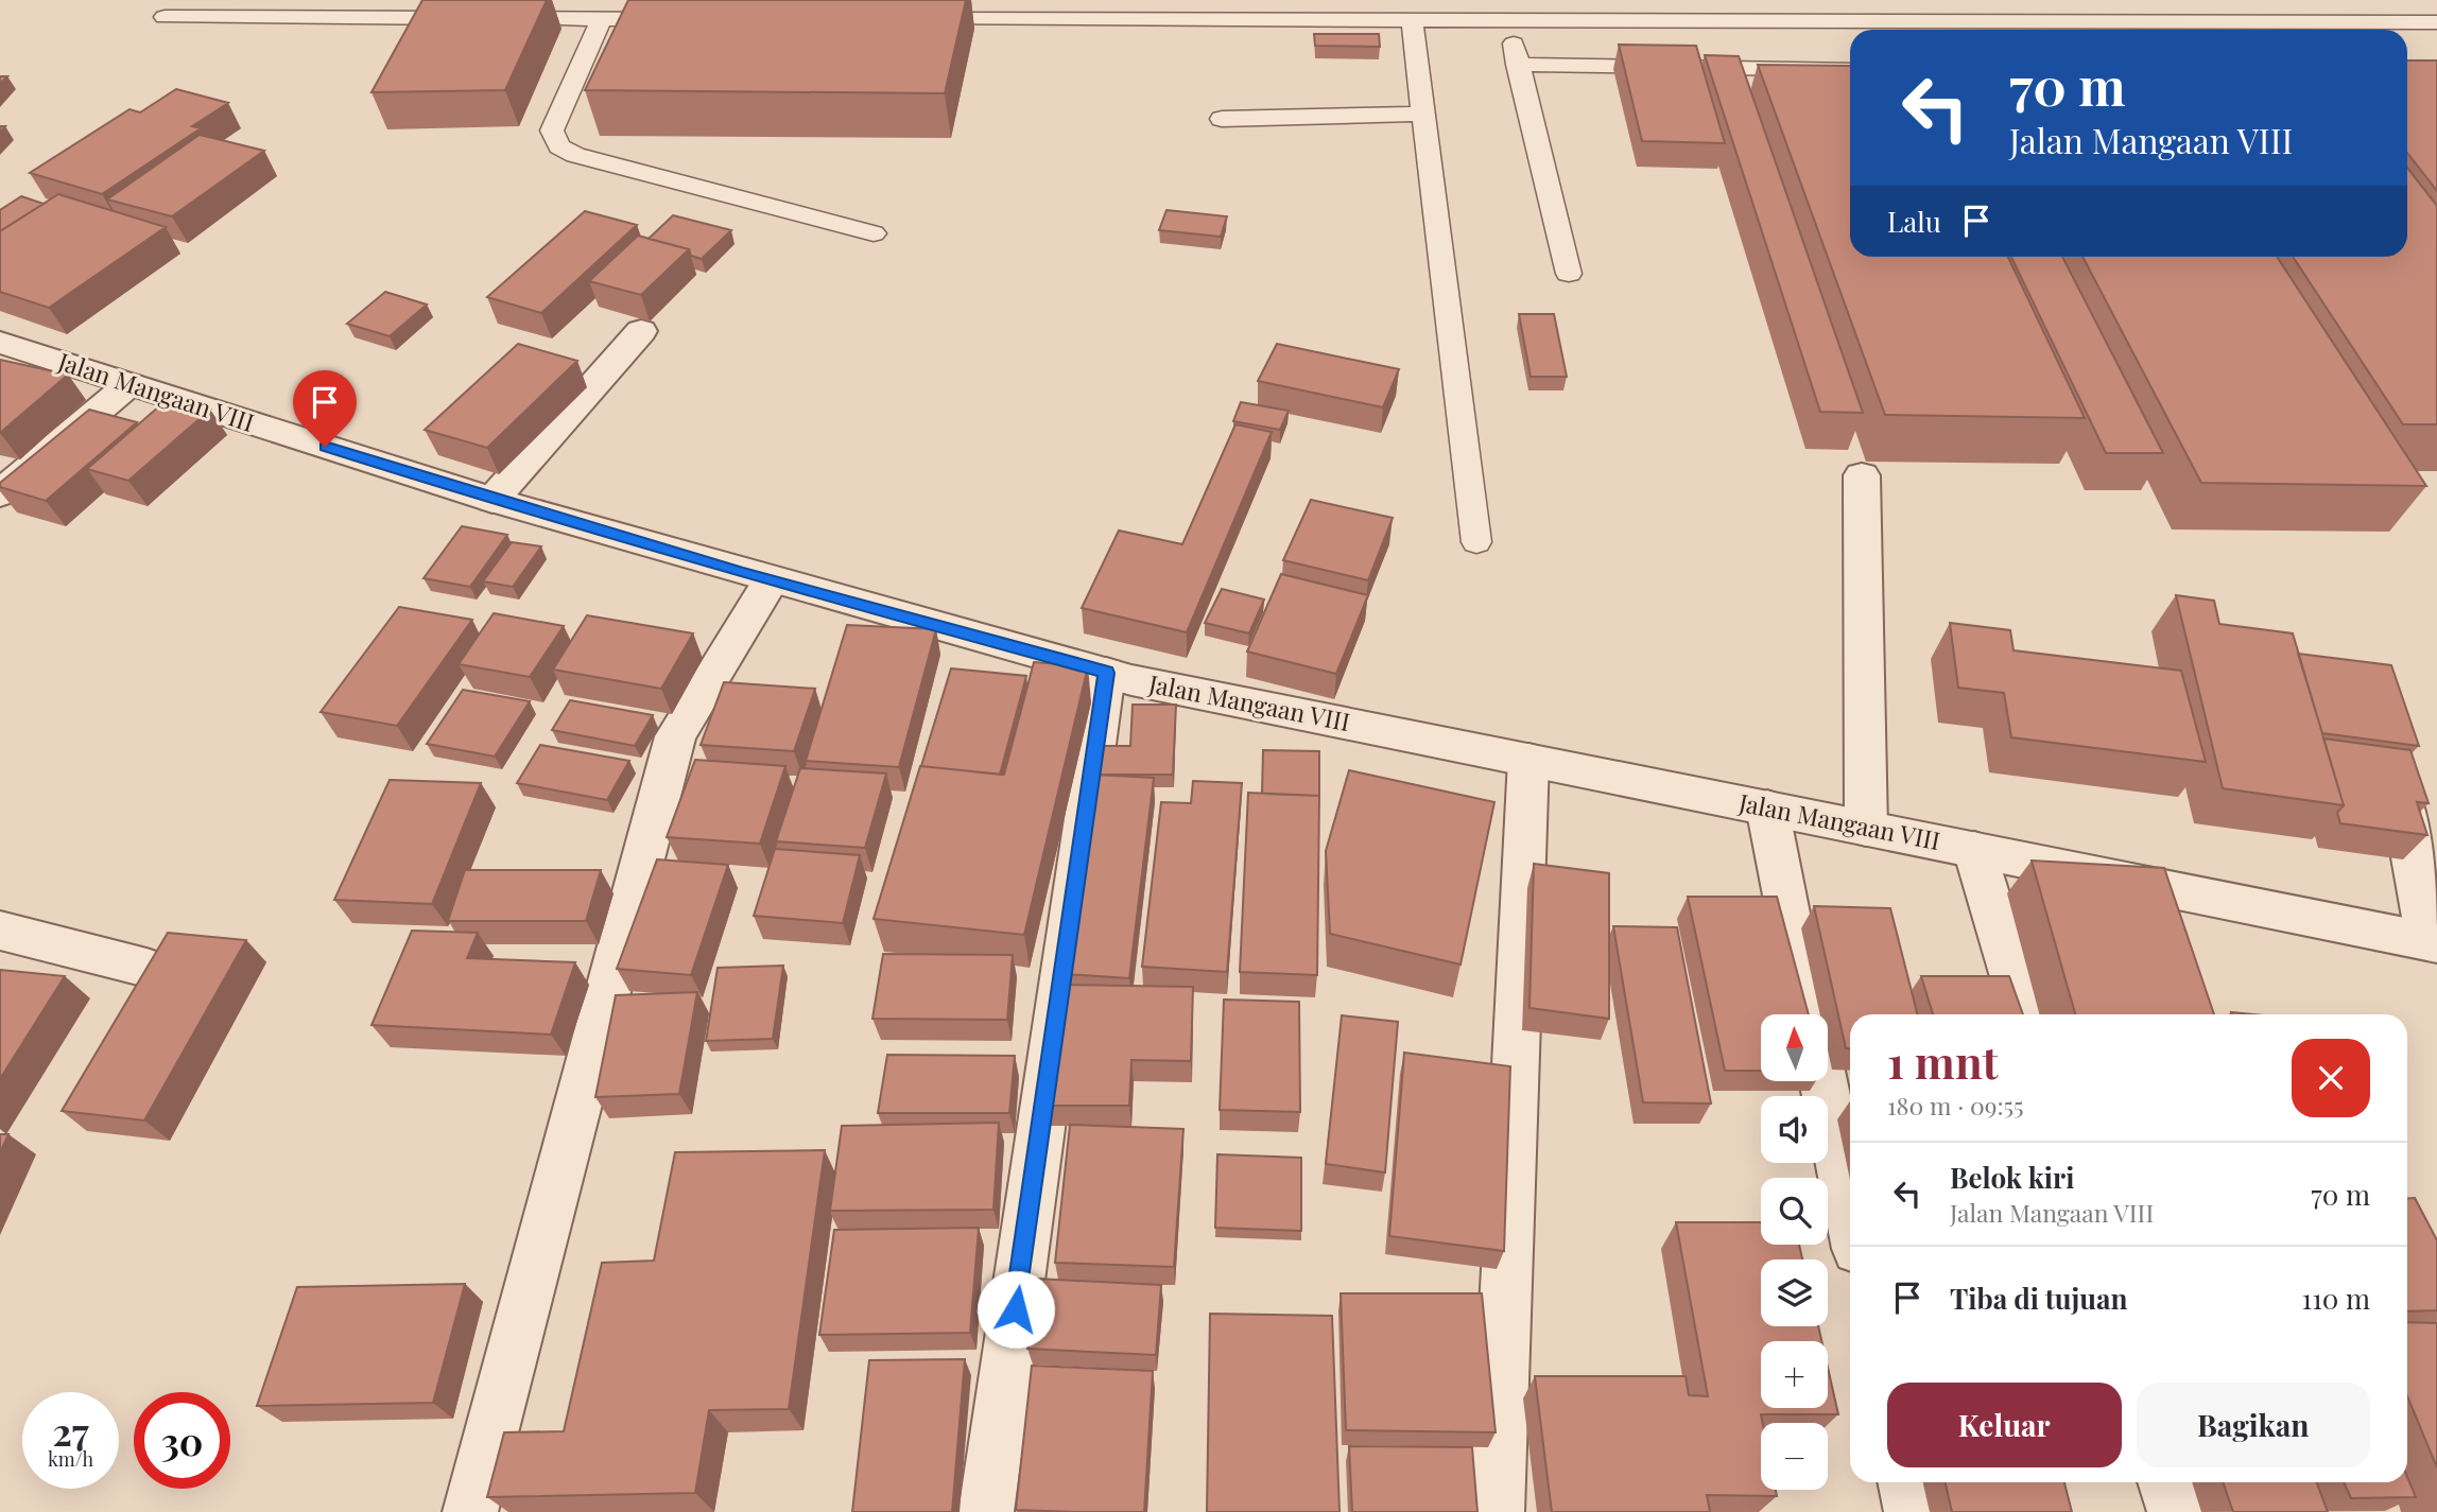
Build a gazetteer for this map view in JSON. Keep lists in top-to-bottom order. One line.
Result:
{"streets":{"street":["Jalan Mangaan VIII"]},"north":"top","page":{"turn":["70 m","Jalan Mangaan VIII"],"then":"Lalu","map_buttons":["+","−"],"heading":["1 mnt","180 m · 09:55"],"list":[{"name":"Belok kiri","note":"Jalan Mangaan VIII","value":"70 m"},{"name":"Tiba di tujuan","value":"110 m"}],"buttons":["Keluar","Bagikan"],"speed":"27 km/h","limit":"30"}}
